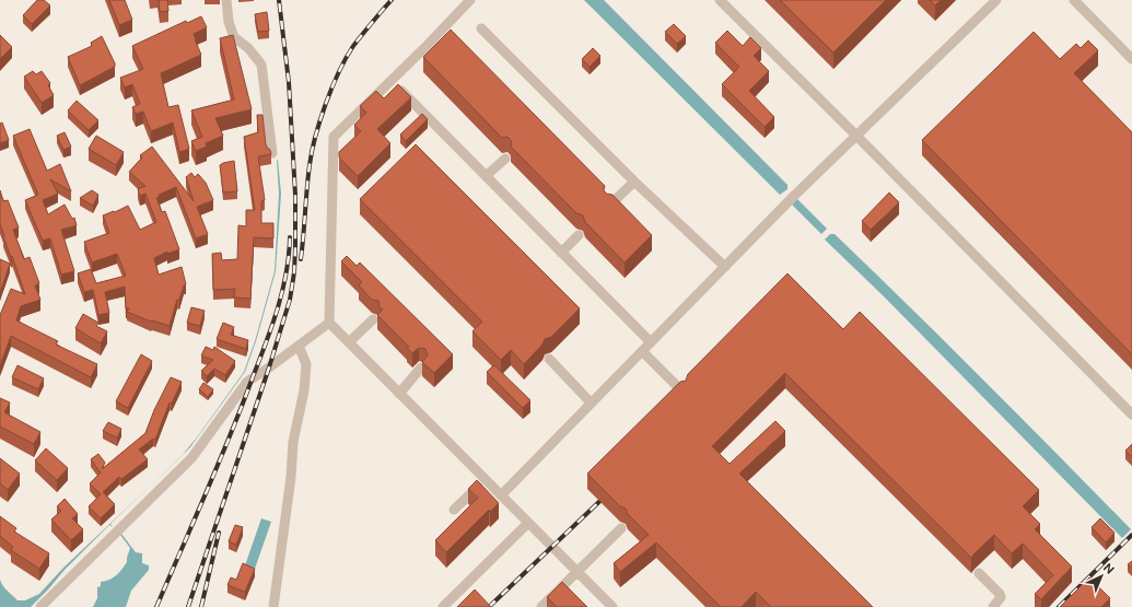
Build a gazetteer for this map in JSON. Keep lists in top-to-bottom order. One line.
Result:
{"north":"top right"}
